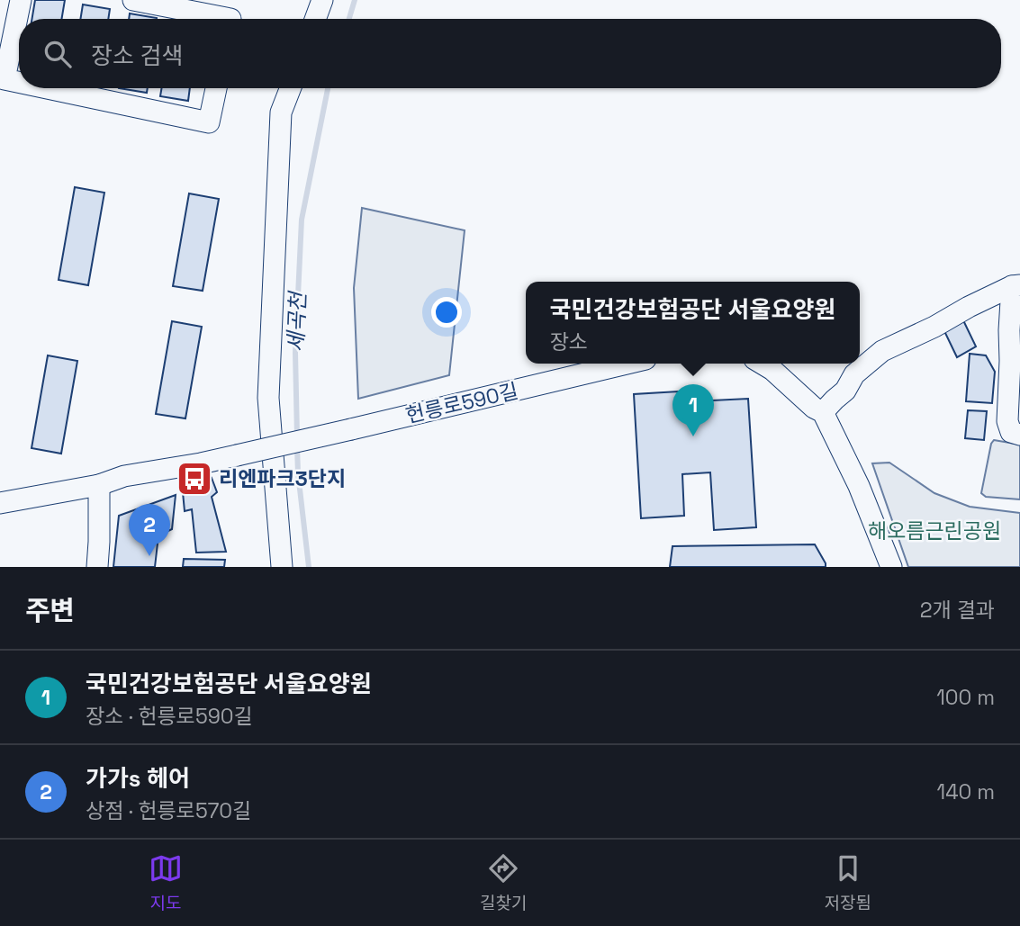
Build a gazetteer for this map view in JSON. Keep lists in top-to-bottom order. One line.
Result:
{"streets":{"street":["헌릉로590길"]},"water":["세곡천"],"parks":["해오름근린공원"],"places":{"bus stop":["리엔파크3단지"]},"page":{"search":"장소 검색","popup":["국민건강보험공단 서울요양원","장소"],"pins":["1","2"],"heading":["주변","2개 결과"],"list":[{"mark":"1","name":"국민건강보험공단 서울요양원","note":"장소 · 헌릉로590길","value":"100 m"},{"mark":"2","name":"가가s 헤어","note":"상점 · 헌릉로570길","value":"140 m"}],"nav":["지도","길찾기","저장됨"]}}
